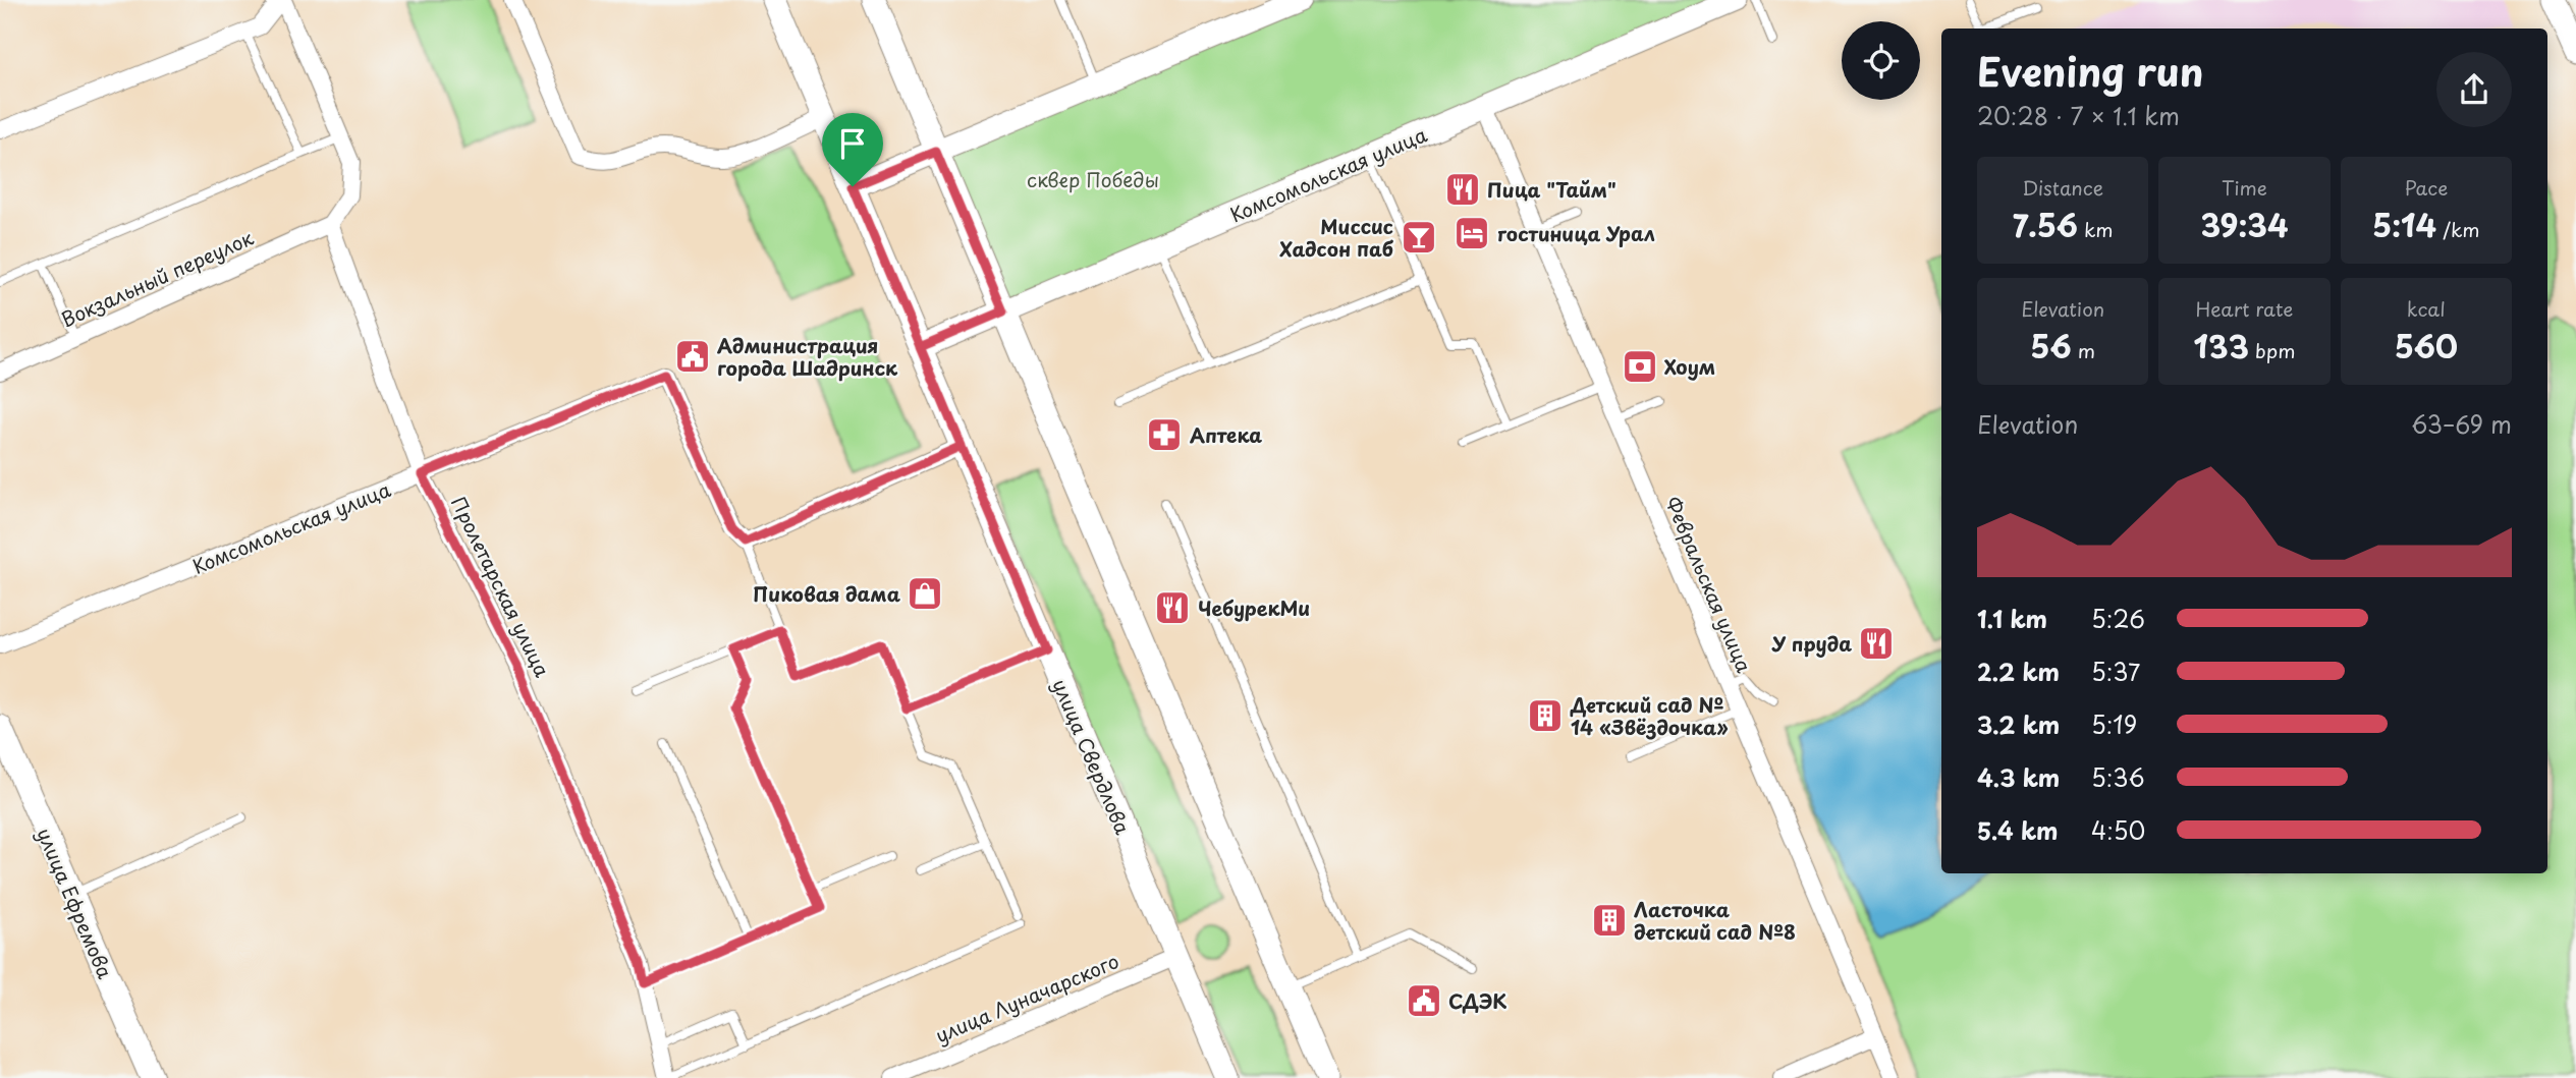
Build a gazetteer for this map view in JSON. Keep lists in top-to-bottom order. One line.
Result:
{"streets":{"main road":["Комсомольская улица","улица Свердлова","улица Ефремова"],"street":["Вокзальный переулок","Февральская улица","Пролетарская улица","улица Луначарского"]},"crossings":[["Комсомольская улица","Февральская улица"],["Комсомольская улица","Пролетарская улица"],["Комсомольская улица","улица Свердлова"],["Вокзальный переулок","Пролетарская улица"],["улица Свердлова","улица Луначарского"]],"parks":["сквер Победы"],"places":{"restaurant":["Пица \"Тайм\"","ЧебурекМи","У пруда"],"hotel":["гостиница Урал"],"bar":["Миссис Хадсон паб"],"public building":["Администрация города Шадринск","СДЭК"],"bank":["Хоум"],"pharmacy":["Аптека"],"shop":["Пиковая дама"],"building":["Детский сад № 14 «Звёздочка»","Ласточка детский сад №8"]},"page":{"heading":["Evening run","20:28 · 7 × 1.1 km"],"stats":[["Distance","7.56 km"],["Time","39:34"],["Pace","5:14 /km"],["Elevation","56 m"],["Heart rate","133 bpm"],["kcal","560"]],"chart":["Elevation","63–69 m"],"list":[{"name":"1.1 km","note":"5:26"},{"name":"2.2 km","note":"5:37"},{"name":"3.2 km","note":"5:19"},{"name":"4.3 km","note":"5:36"},{"name":"5.4 km","note":"4:50"}]}}
